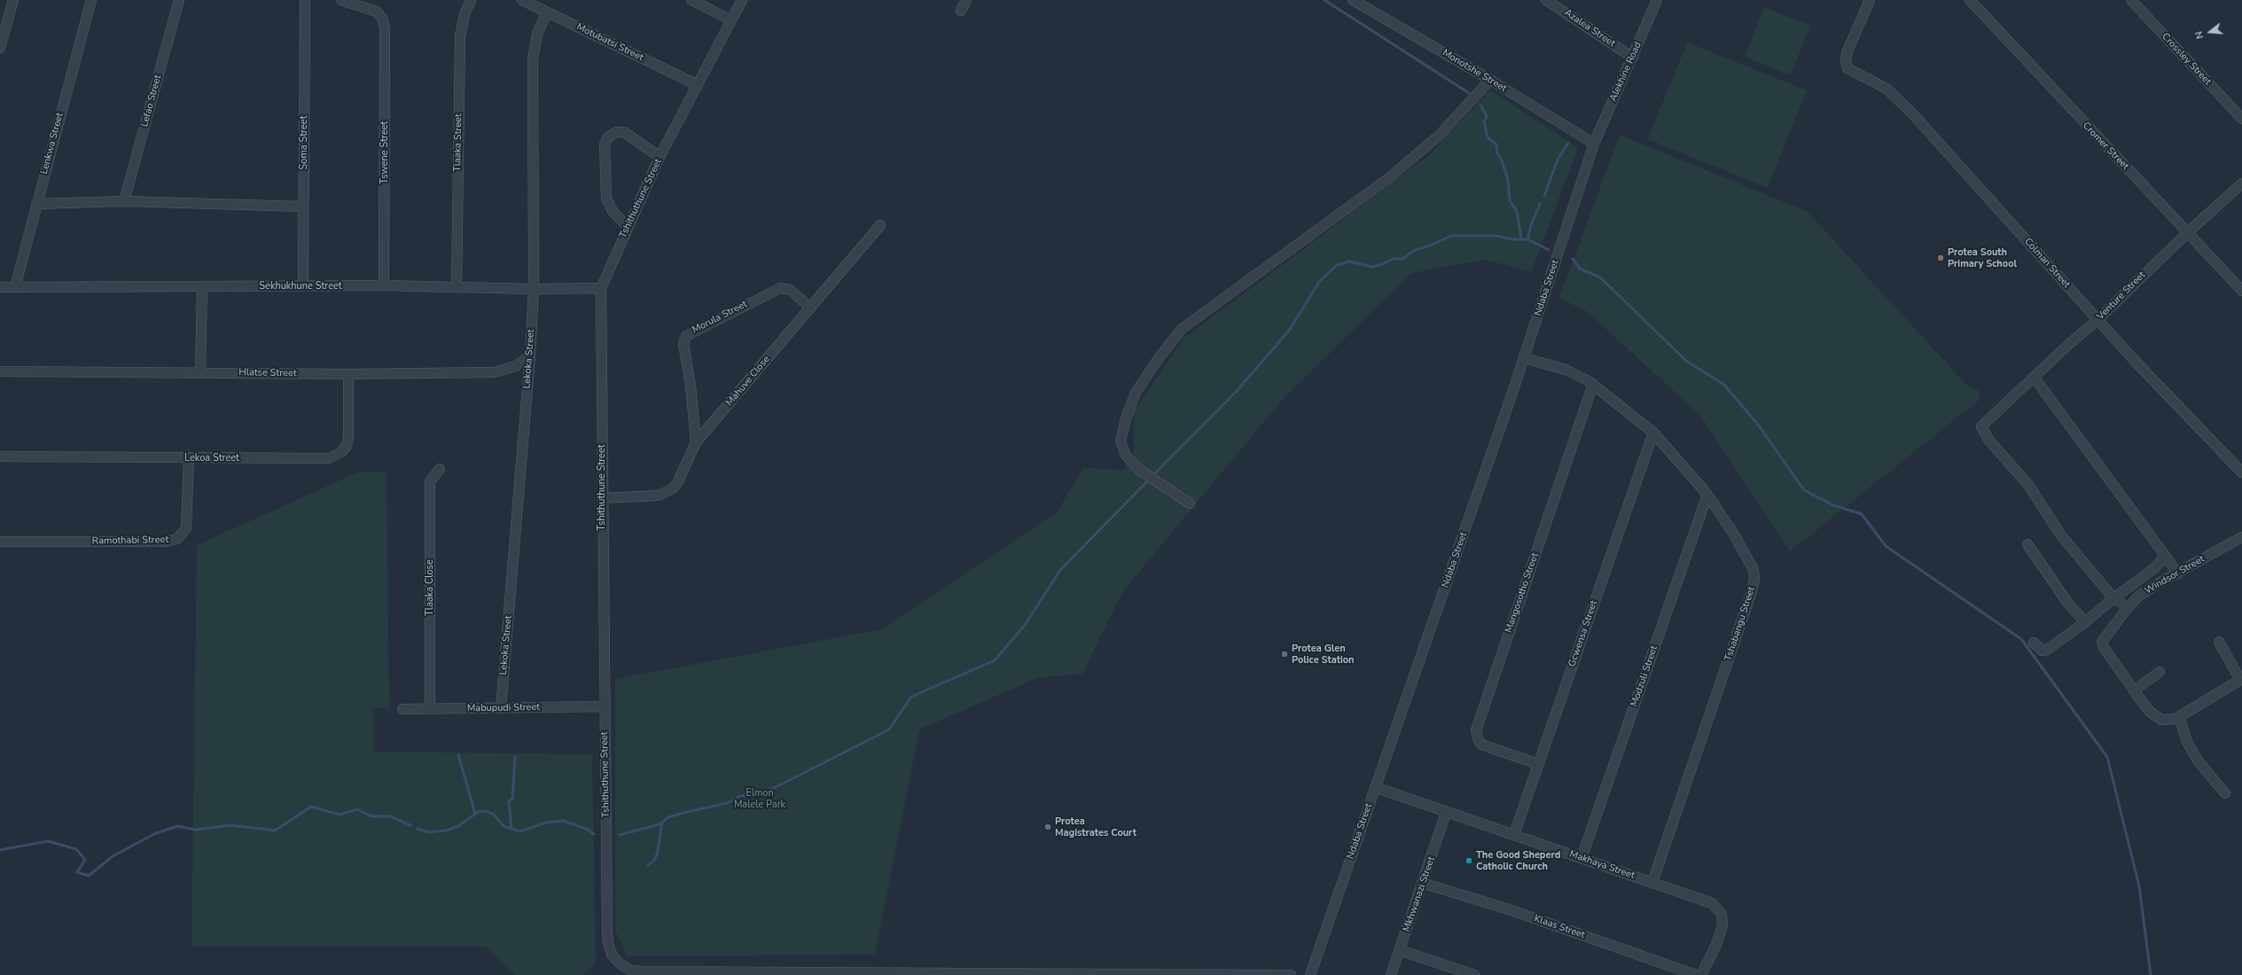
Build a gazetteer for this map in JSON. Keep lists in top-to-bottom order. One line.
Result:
{"streets":{"street":["Azalea Street","Motubatsi Street","Crossley Street","Monotshe Street","Alekhine Road","Lefao Street","Soma Street","Tlaaka Street","Lenkwa Street","Cromer Street","Tswene Street","Tshithuthune Street","Colman Street","Sekhukhune Street","Ndaba Street","Venture Street","Morula Street","Lekoka Street","Hlatse Street","Mahuve Close","Lekoa Street","Ramothabi Street","Windsor Street","Tlaaka Close","Mangosotho Street","Tshabangu Street","Gcwensa Street","Modzuli Street","Mabupudi Street","Makhaya Street","Mkhwanazi Street","Klaas Street"]},"crossings":[["Azalea Street","Alekhine Road"],["Motubatsi Street","Tshithuthune Street"],["Motubatsi Street","Lekoka Street"],["Monotshe Street","Alekhine Road"],["Monotshe Street","Ndaba Street"],["Alekhine Road","Ndaba Street"],["Soma Street","Sekhukhune Street"],["Tlaaka Street","Sekhukhune Street"],["Lenkwa Street","Sekhukhune Street"],["Cromer Street","Venture Street"],["Tswene Street","Sekhukhune Street"],["Tshithuthune Street","Sekhukhune Street"],["Tshithuthune Street","Mahuve Close"],["Tshithuthune Street","Mabupudi Street"],["Colman Street","Venture Street"],["Sekhukhune Street","Lekoka Street"],["Ndaba Street","Tshabangu Street"],["Ndaba Street","Makhaya Street"],["Morula Street","Mahuve Close"],["Lekoka Street","Hlatse Street"],["Lekoka Street","Mabupudi Street"],["Hlatse Street","Lekoa Street"],["Lekoa Street","Ramothabi Street"],["Tlaaka Close","Mabupudi Street"],["Mangosotho Street","Tshabangu Street"],["Mangosotho Street","Gcwensa Street"],["Tshabangu Street","Gcwensa Street"],["Tshabangu Street","Modzuli Street"],["Tshabangu Street","Makhaya Street"],["Gcwensa Street","Makhaya Street"],["Modzuli Street","Makhaya Street"],["Makhaya Street","Mkhwanazi Street"],["Mkhwanazi Street","Klaas Street"]],"parks":["Elmon Malele Park"],"places":["Protea South Primary School","Protea Glen Police Station","Protea Magistrates Court","The Good Sheperd Catholic Church"],"north":"left"}
